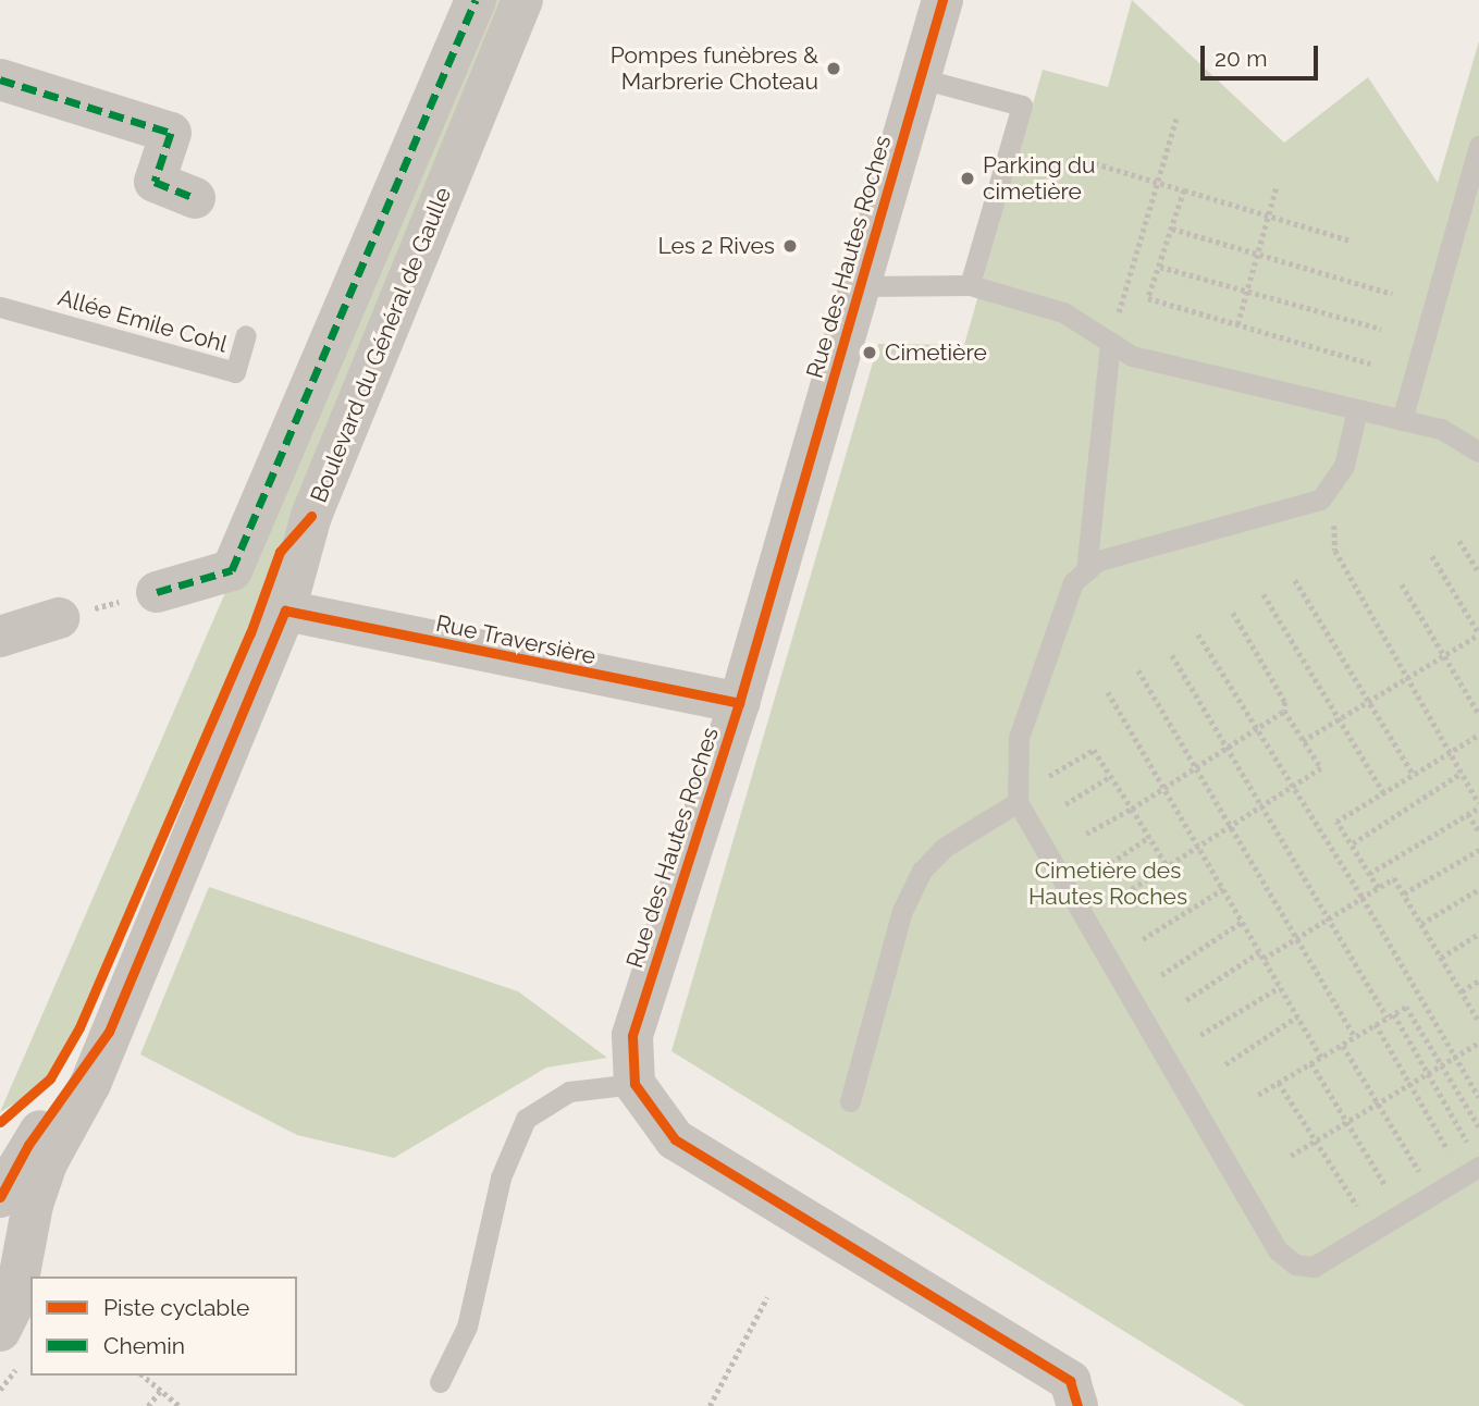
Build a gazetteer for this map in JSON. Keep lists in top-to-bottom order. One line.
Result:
{"streets":{"street":["Rue des Hautes Roches","Boulevard du Général de Gaulle","Rue Traversière"],"lane":["Allée Emile Cohl"]},"crossings":[["Rue des Hautes Roches","Rue Traversière"],["Boulevard du Général de Gaulle","Rue Traversière"]],"parks":["Cimetière des Hautes Roches"],"places":["Pompes funèbres & Marbrerie Choteau","Parking du cimetière","Les 2 Rives","Cimetière"],"legend":["Piste cyclable","Chemin"],"scale_bar":"20 m"}
